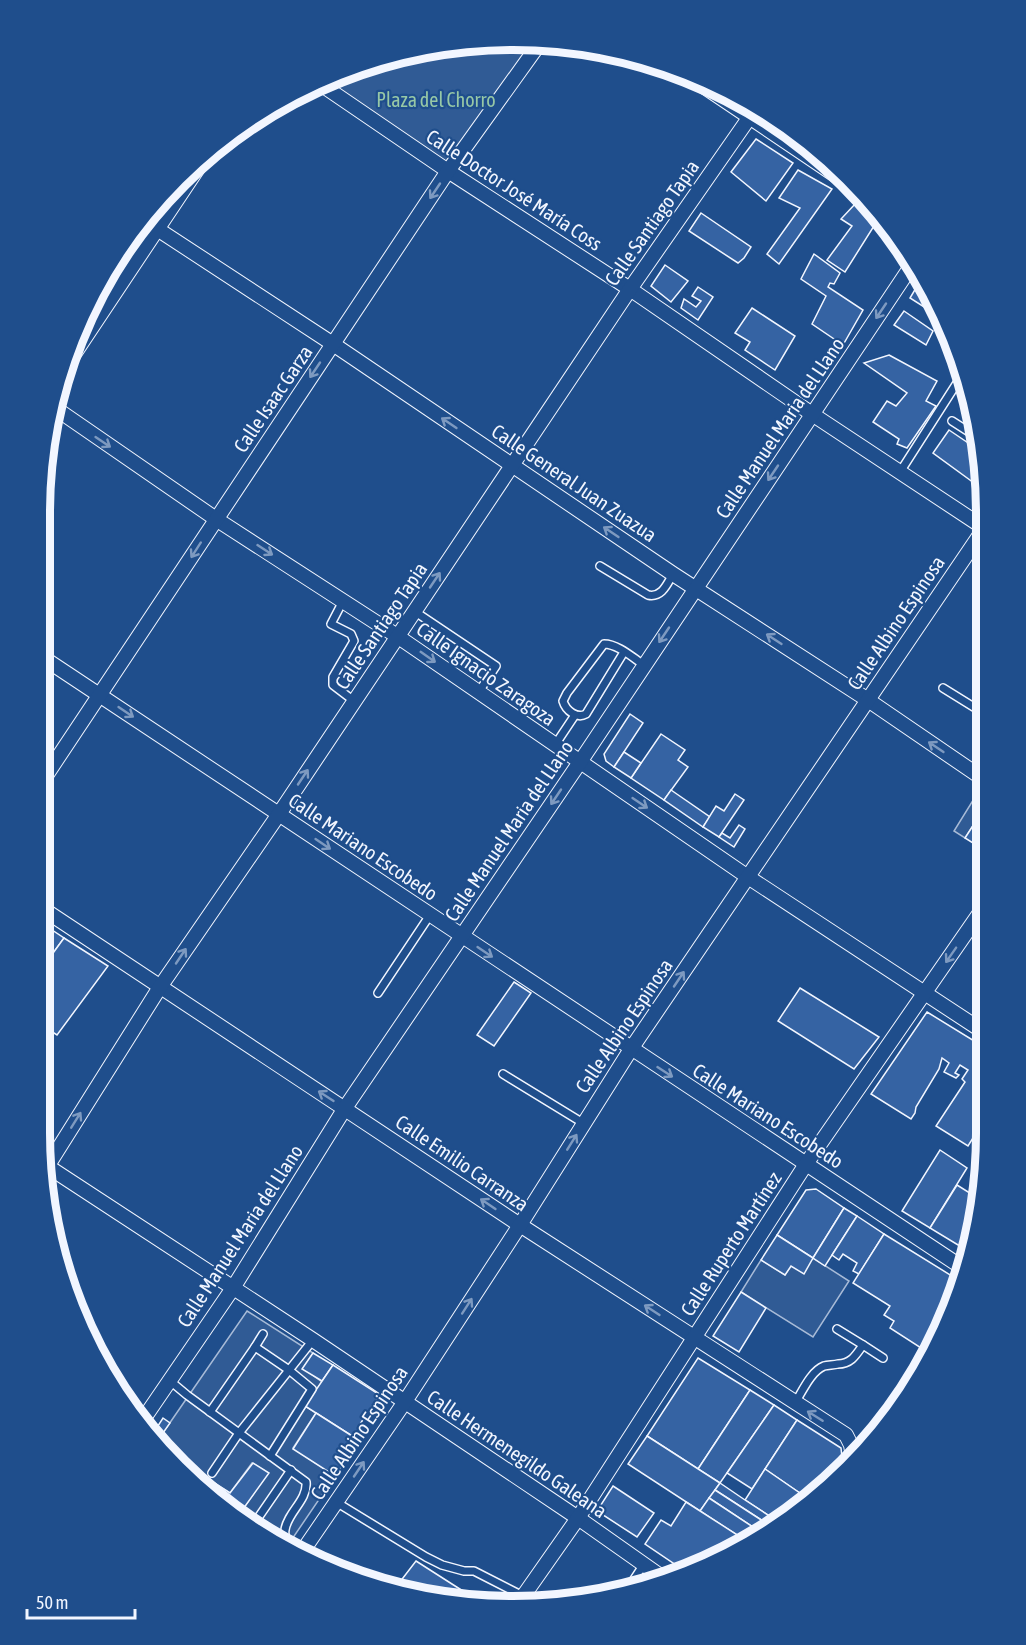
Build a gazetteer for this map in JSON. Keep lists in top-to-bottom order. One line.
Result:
{"streets":{"street":["Calle Doctor José María Coss","Calle Santiago Tapia","Calle Isaac Garza","Calle Manuel Maria del Llano","Calle General Juan Zuazua","Calle Albino Espinosa","Calle Ignacio Zaragoza","Calle Mariano Escobedo","Calle Emilio Carranza","Calle Ruperto Martínez","Calle Hermenegildo Galeana"]},"crossings":[["Calle Doctor José María Coss","Calle Santiago Tapia"],["Calle Doctor José María Coss","Calle Isaac Garza"],["Calle Doctor José María Coss","Calle Manuel Maria del Llano"],["Calle Santiago Tapia","Calle General Juan Zuazua"],["Calle Santiago Tapia","Calle Ignacio Zaragoza"],["Calle Santiago Tapia","Calle Mariano Escobedo"],["Calle Santiago Tapia","Calle Emilio Carranza"],["Calle Isaac Garza","Calle General Juan Zuazua"],["Calle Isaac Garza","Calle Ignacio Zaragoza"],["Calle Isaac Garza","Calle Mariano Escobedo"],["Calle Manuel Maria del Llano","Calle General Juan Zuazua"],["Calle Manuel Maria del Llano","Calle Ignacio Zaragoza"],["Calle Manuel Maria del Llano","Calle Mariano Escobedo"],["Calle Manuel Maria del Llano","Calle Emilio Carranza"],["Calle Manuel Maria del Llano","Calle Hermenegildo Galeana"],["Calle General Juan Zuazua","Calle Albino Espinosa"],["Calle Albino Espinosa","Calle Ignacio Zaragoza"],["Calle Albino Espinosa","Calle Mariano Escobedo"],["Calle Albino Espinosa","Calle Emilio Carranza"],["Calle Albino Espinosa","Calle Hermenegildo Galeana"],["Calle Ignacio Zaragoza","Calle Ruperto Martínez"],["Calle Mariano Escobedo","Calle Ruperto Martínez"],["Calle Emilio Carranza","Calle Ruperto Martínez"],["Calle Ruperto Martínez","Calle Hermenegildo Galeana"]],"one_way":["Calle Santiago Tapia","Calle Isaac Garza","Calle Manuel Maria del Llano","Calle General Juan Zuazua","Calle Albino Espinosa","Calle Ignacio Zaragoza","Calle Mariano Escobedo","Calle Emilio Carranza"],"parks":["Plaza del Chorro"],"scale_bar":"50 m"}
